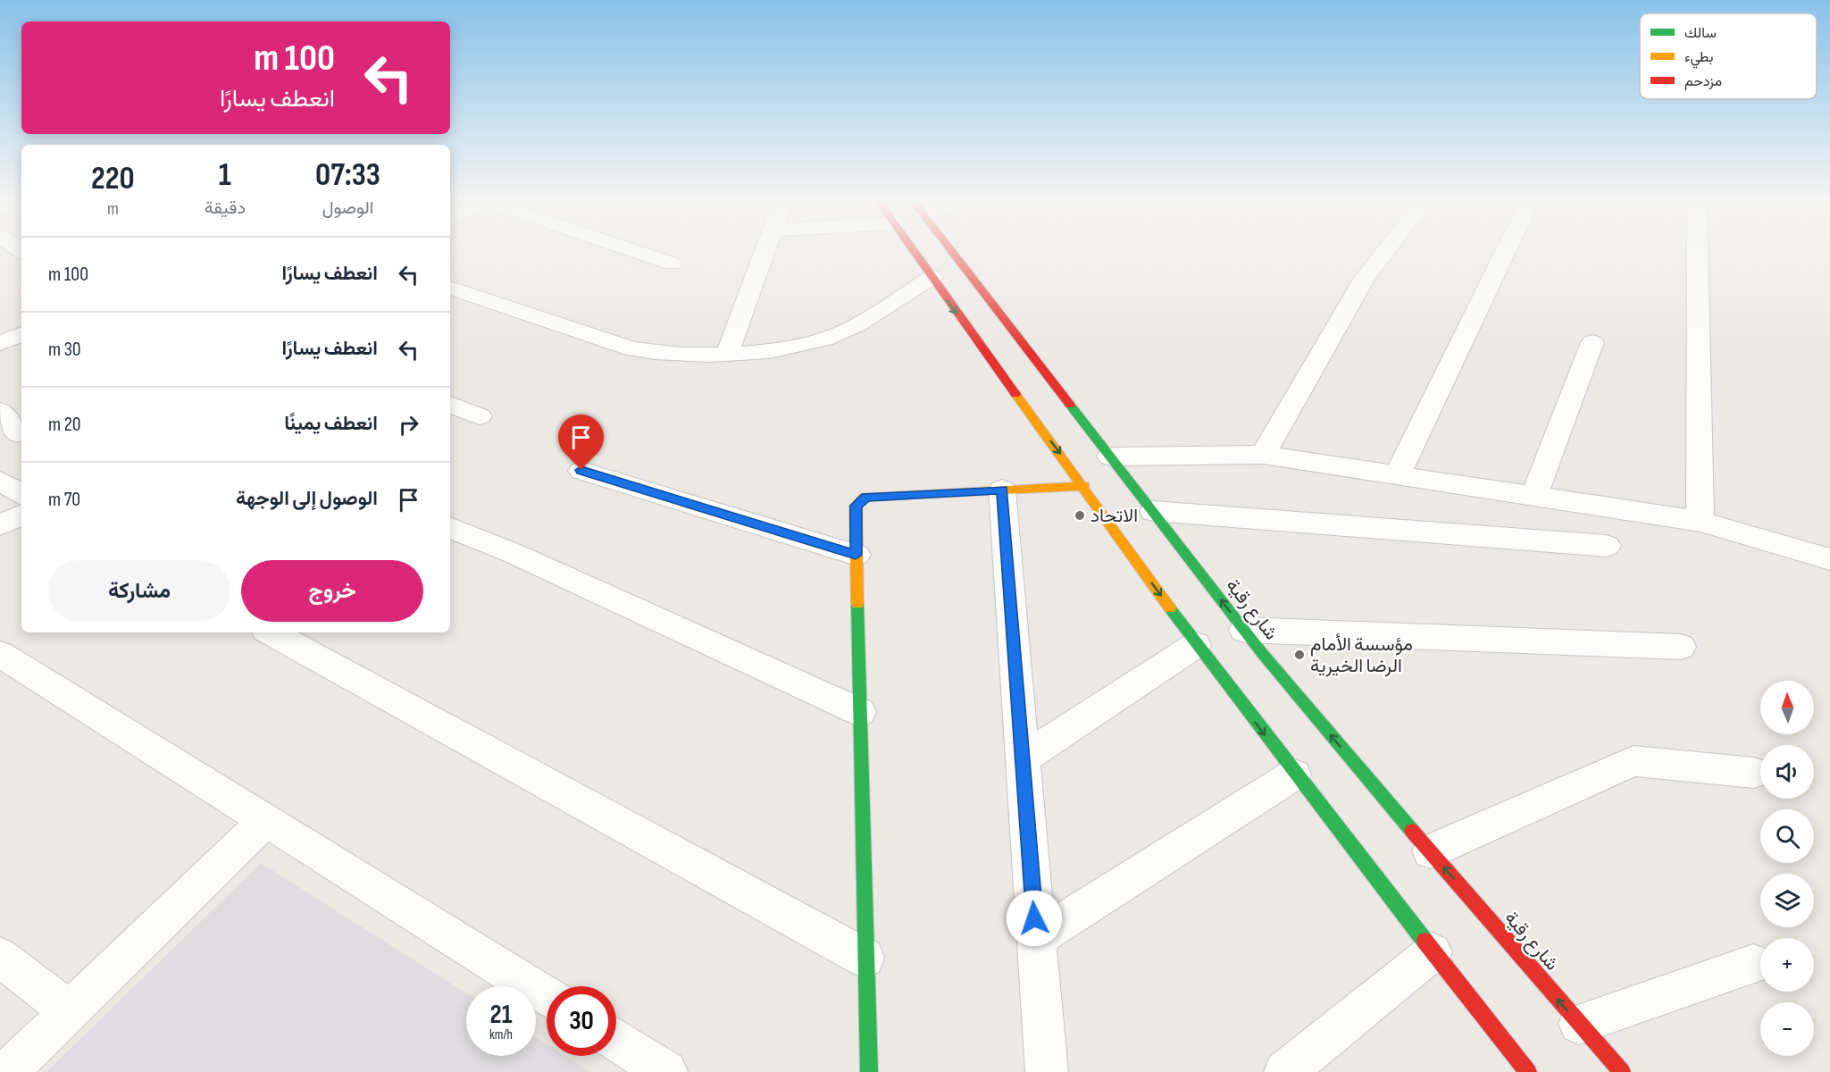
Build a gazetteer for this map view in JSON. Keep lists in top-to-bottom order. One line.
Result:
{"streets":{"street":["شارع رقية"]},"places":["الاتحاد","مؤسسة الأمام الرضا الخيرية"],"legend":["سالك","بطيء","مزدحم"],"north":"top","page":{"turn":["100 m","انعطف يسارًا"],"eta":["07:33","الوصول","1","دقيقة","220","m"],"list":[{"name":"انعطف يسارًا","value":"100 m"},{"name":"انعطف يسارًا","value":"30 m"},{"name":"انعطف يمينًا","value":"20 m"},{"name":"الوصول إلى الوجهة","value":"70 m"}],"buttons":["خروج","مشاركة"],"map_buttons":["+","−"],"speed":"21 km/h","limit":"30"}}
